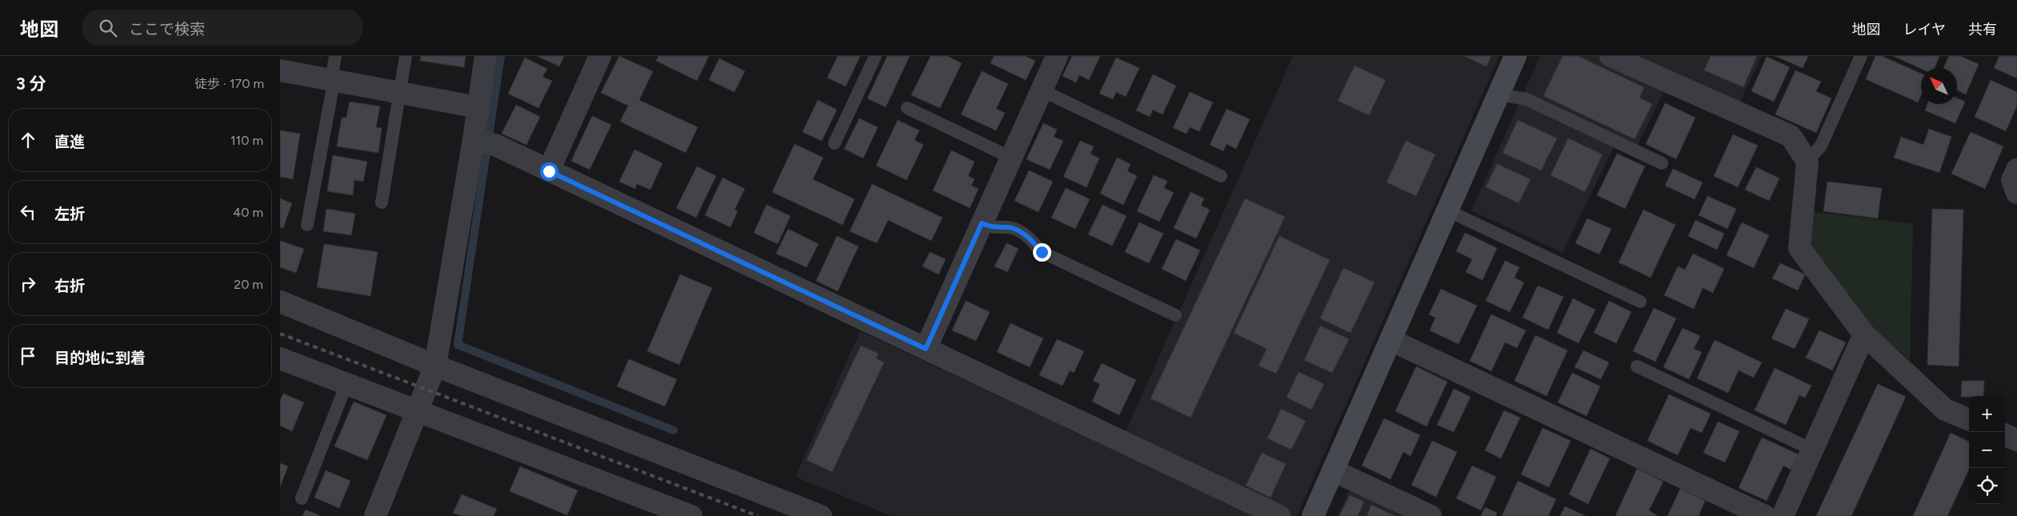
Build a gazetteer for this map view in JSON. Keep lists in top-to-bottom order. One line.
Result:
{"north":"top left","page":{"header":"地図","search":"ここで検索","nav":["地図","レイヤ","共有"],"heading":["3 分","徒歩 · 170 m"],"list":[["直進","110 m"],["左折","40 m"],["右折","20 m"],"目的地に到着"],"map_buttons":["+","−"]}}
